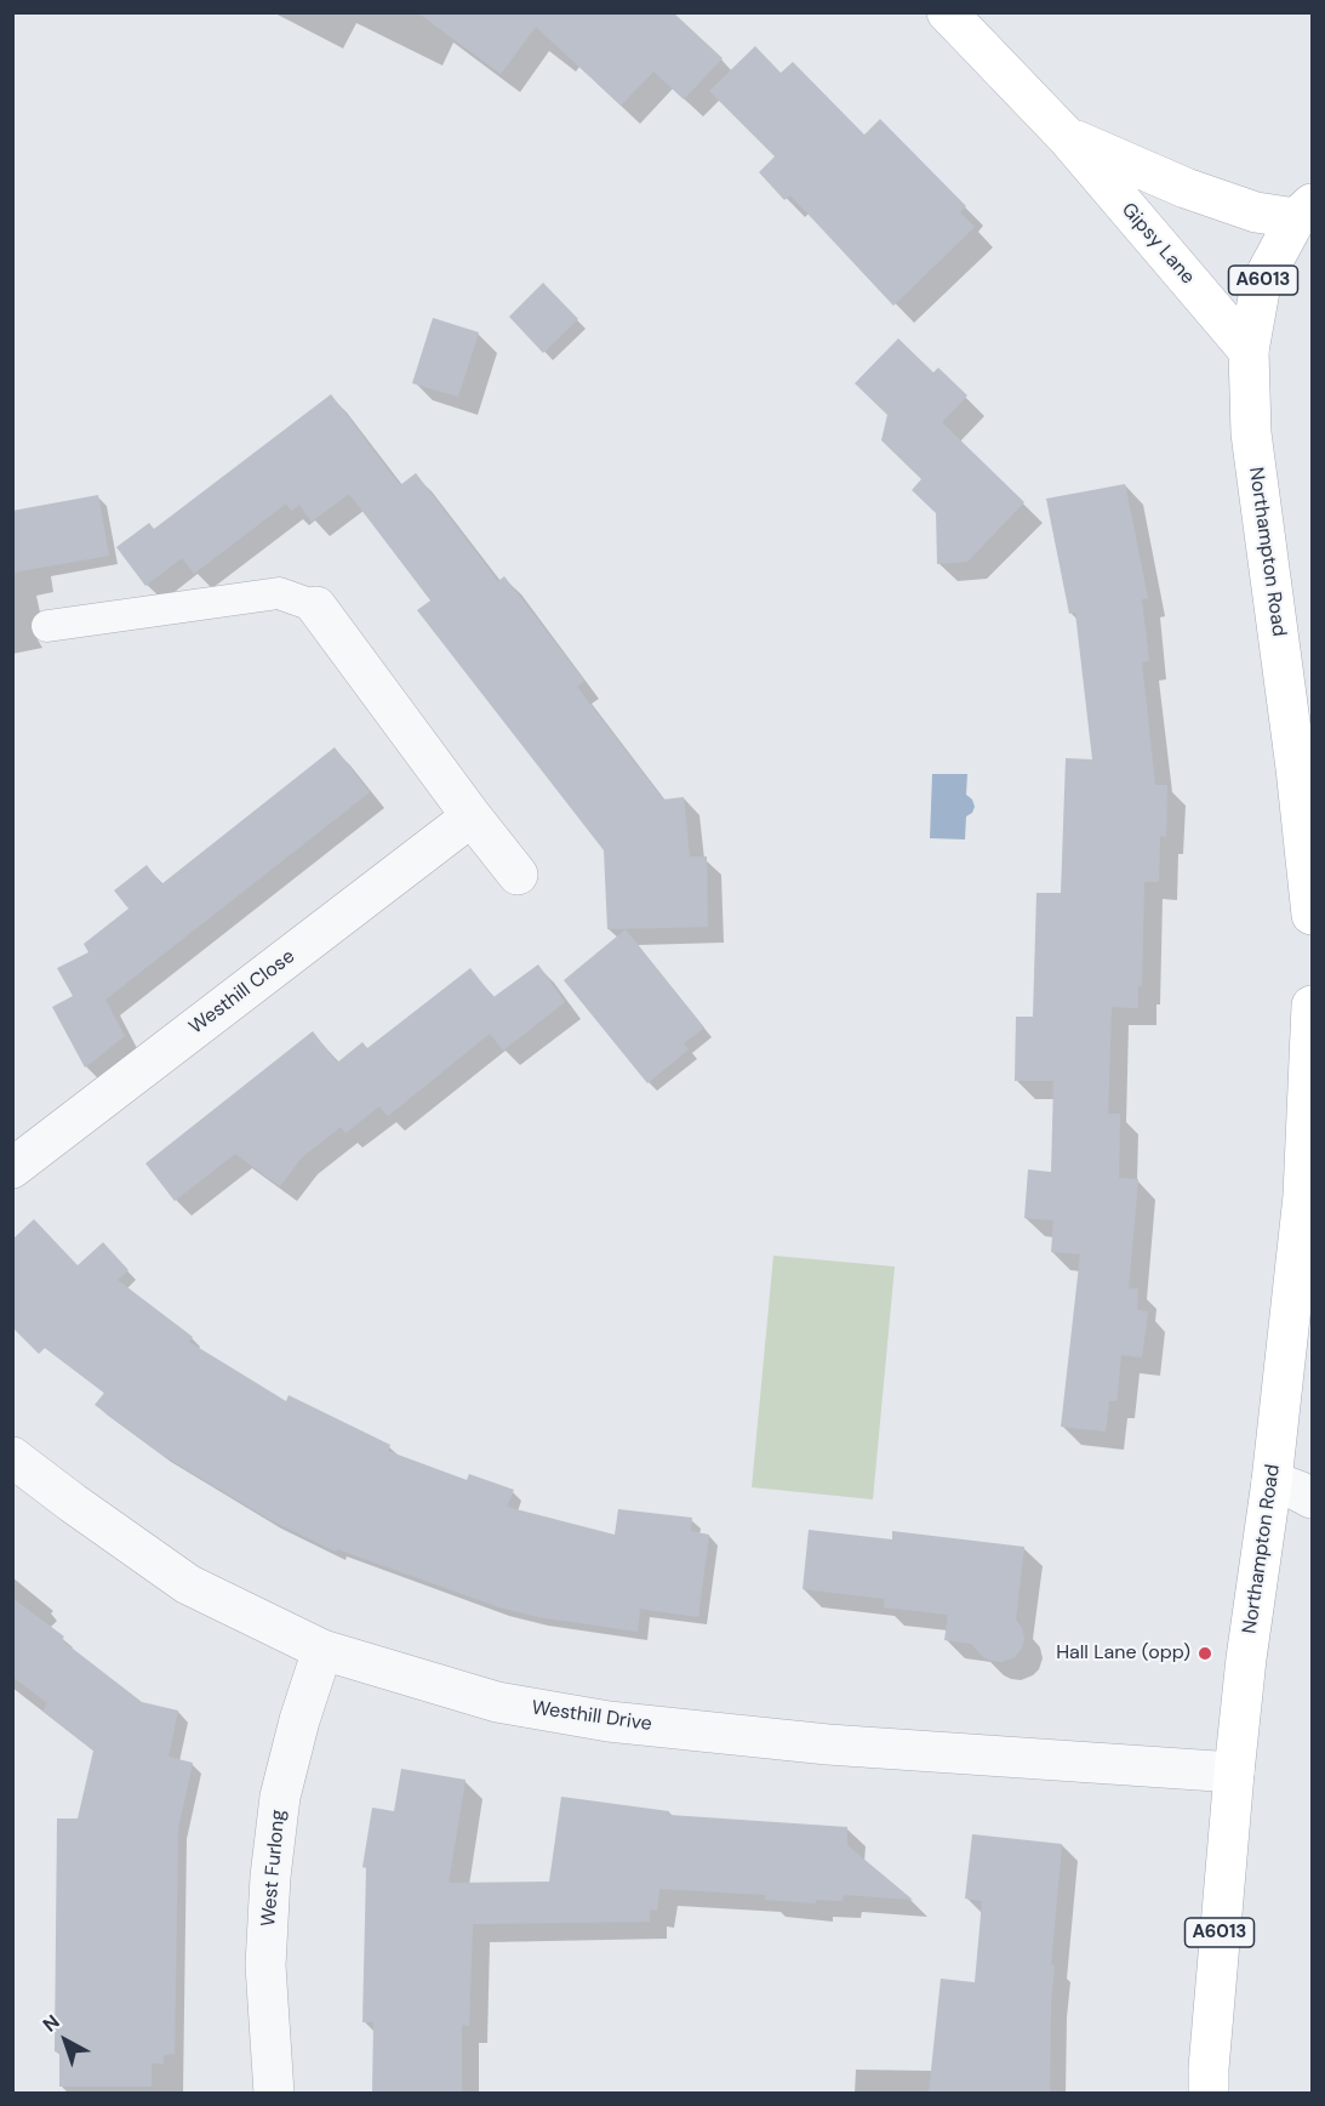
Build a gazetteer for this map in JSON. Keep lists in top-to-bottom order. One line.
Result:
{"streets":{"main road":["Gipsy Lane","A6013","Northampton Road"],"street":["Westhill Close","Westhill Drive","West Furlong"]},"crossings":[["Gipsy Lane","Northampton Road"],["Northampton Road","Westhill Drive"],["Westhill Drive","West Furlong"]],"places":["Hall Lane (opp)"],"north":"top left"}
